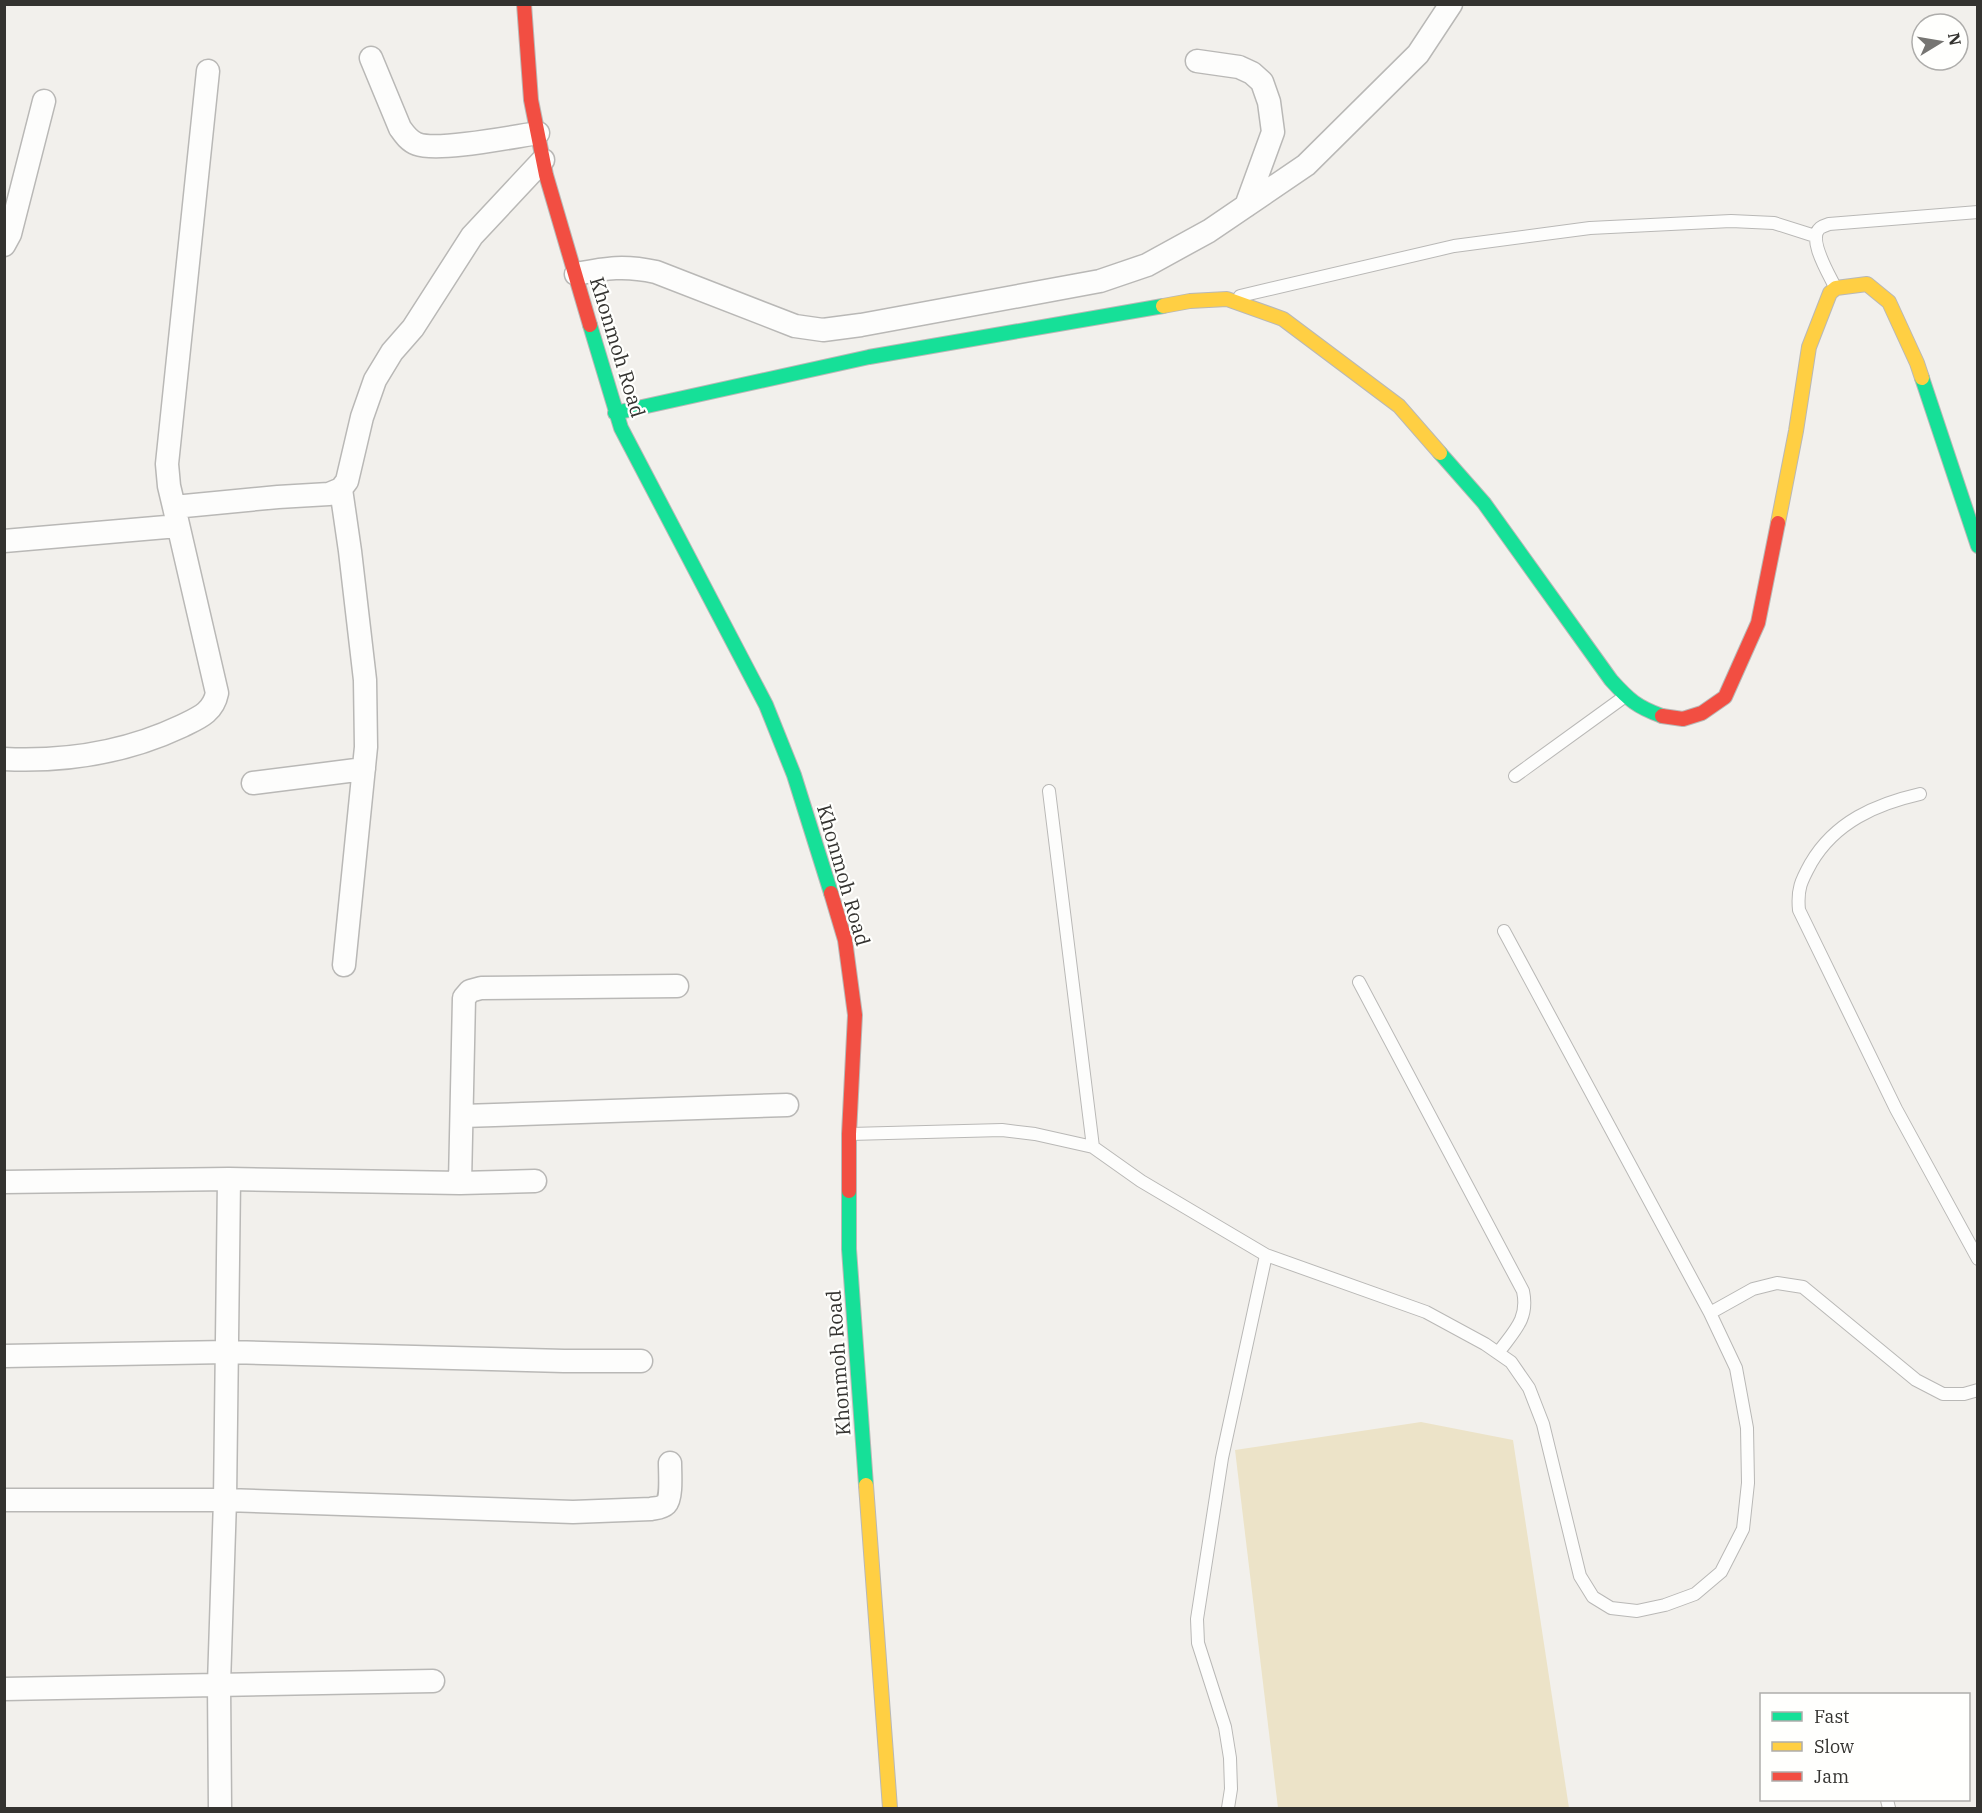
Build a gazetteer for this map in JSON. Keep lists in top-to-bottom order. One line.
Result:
{"streets":{"street":["Khonmoh Road"]},"legend":["Fast","Slow","Jam"],"north":"right"}
